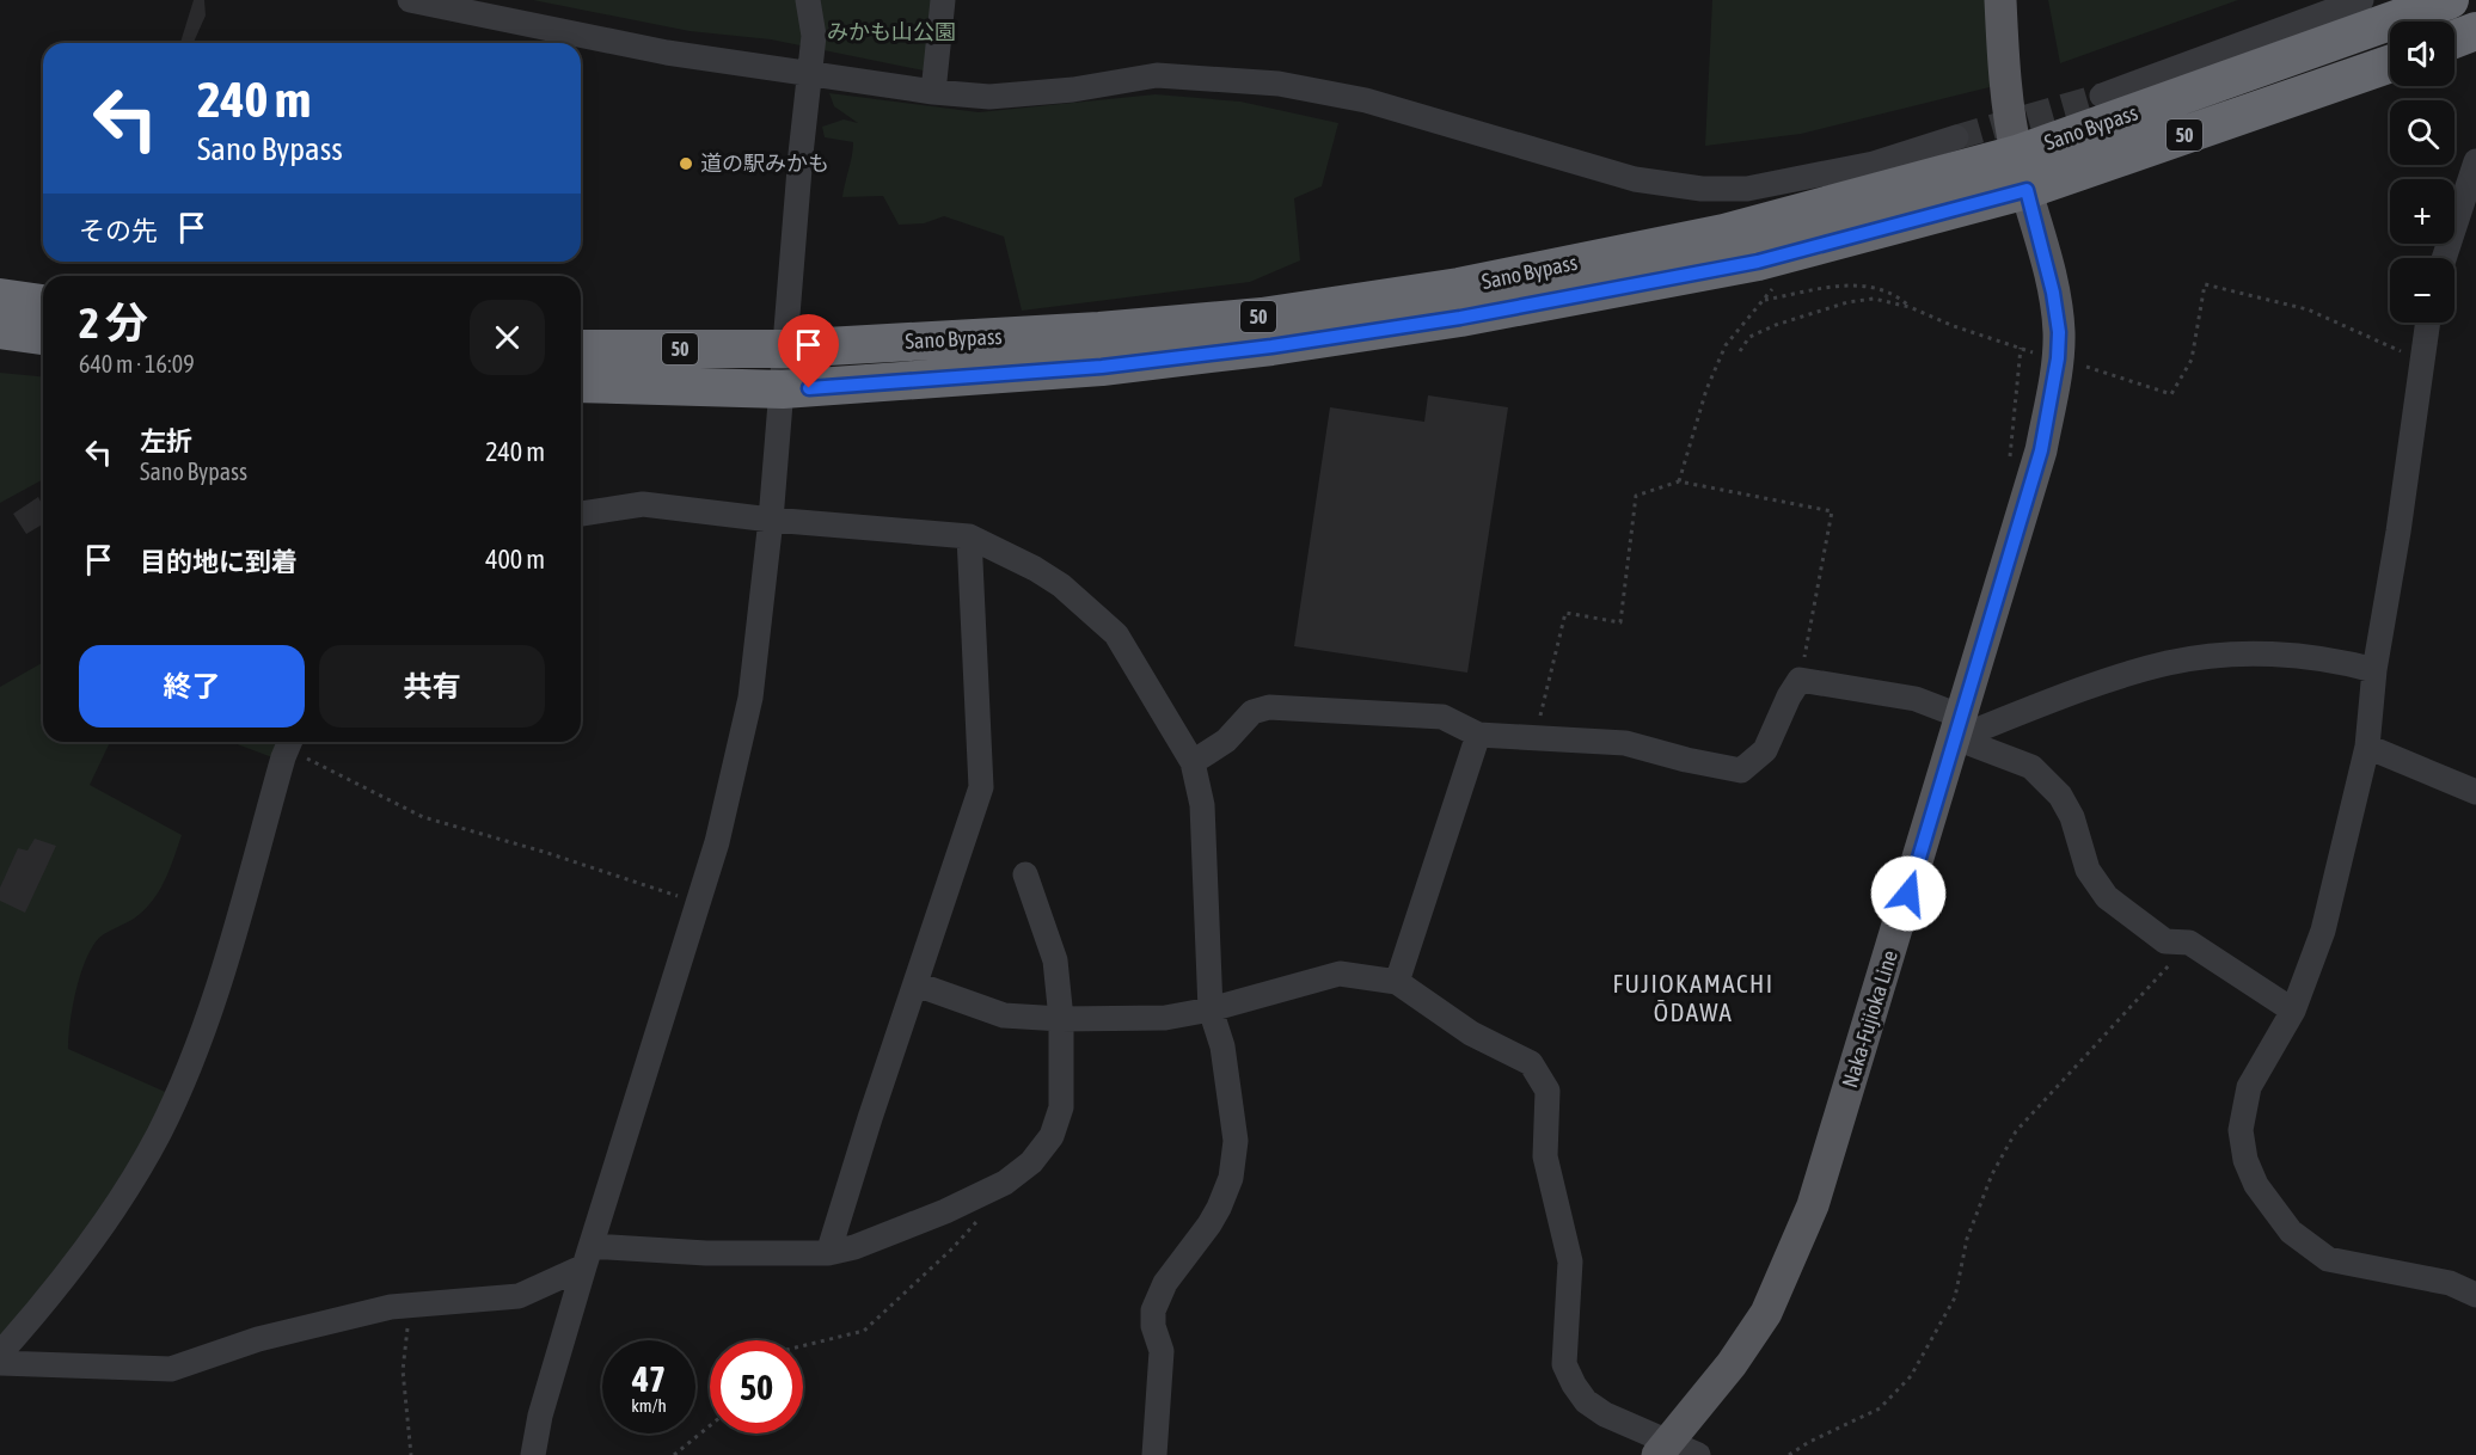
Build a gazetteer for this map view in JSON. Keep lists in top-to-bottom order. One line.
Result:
{"streets":{"highway":["Sano Bypass","50"],"main road":["Naka-Fujioka Line"]},"crossings":[["Sano Bypass","Naka-Fujioka Line"]],"districts":["FUJIOKAMACHI ŌDAWA"],"parks":["みかも山公園"],"places":["道の駅みかも"],"page":{"map_buttons":["+","−"],"turn":["240 m","Sano Bypass"],"then":"その先","heading":["2 分","640 m · 16:09"],"list":[{"name":"左折","note":"Sano Bypass","value":"240 m"},{"name":"目的地に到着","value":"400 m"}],"buttons":["終了","共有"],"speed":"47 km/h","limit":"50"}}
